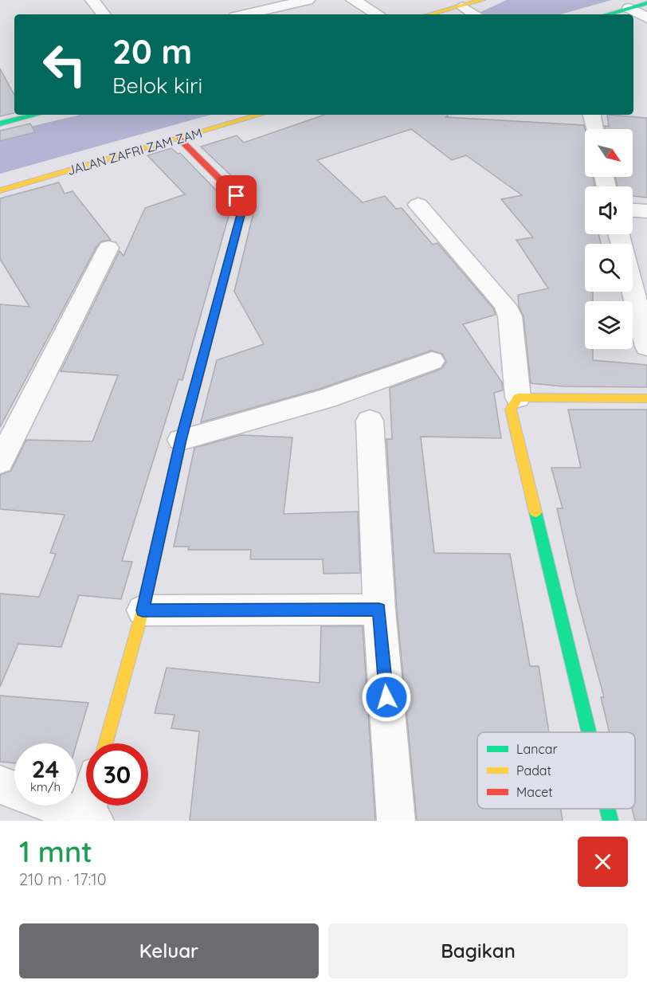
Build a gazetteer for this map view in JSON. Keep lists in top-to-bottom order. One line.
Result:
{"streets":{"street":["JALAN ZAFRI ZAM ZAM"]},"legend":["Lancar","Padat","Macet"],"north":"bottom right","page":{"turn":["20 m","Belok kiri"],"speed":"24 km/h","limit":"30","heading":["1 mnt","210 m · 17:10"],"buttons":["Keluar","Bagikan"]}}
